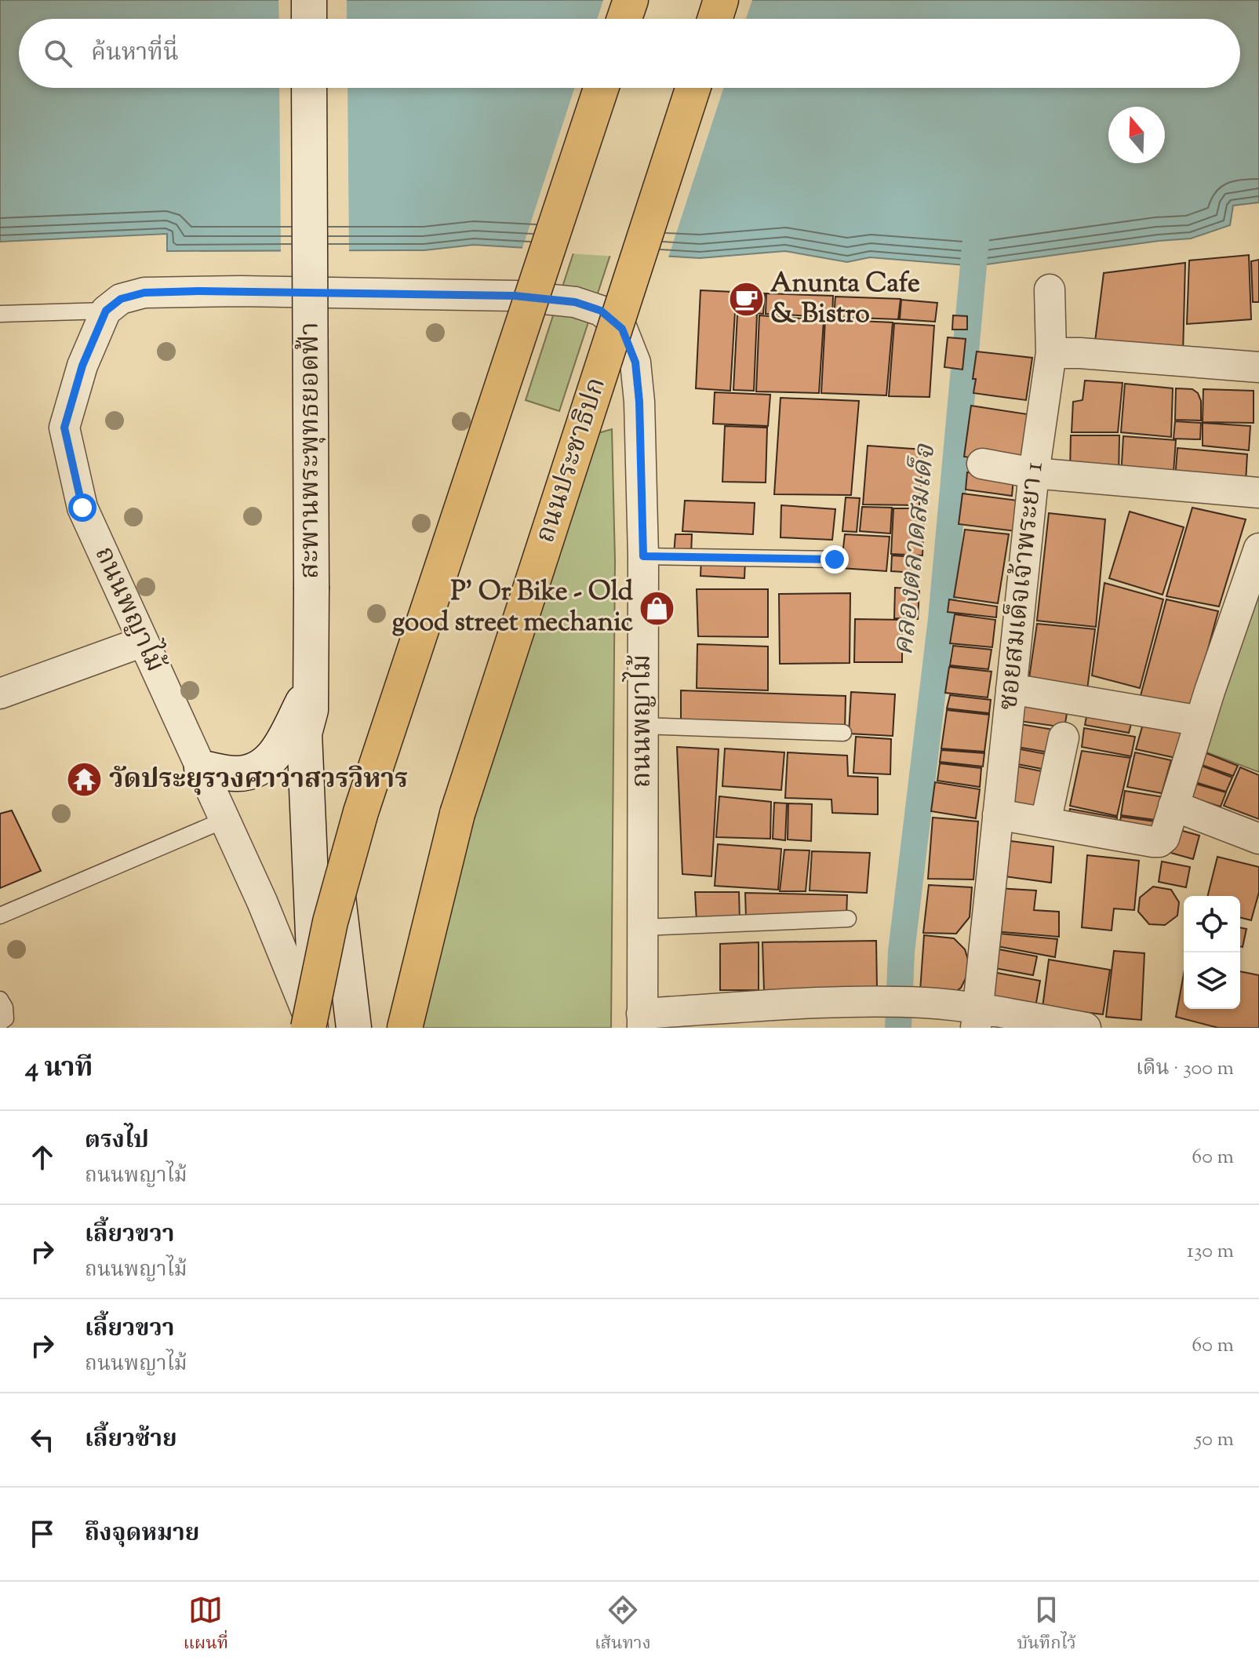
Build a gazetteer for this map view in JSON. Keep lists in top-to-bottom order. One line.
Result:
{"streets":{"main road":["สะพานพระพุทธยอดฟ้า","ถนนประชาธิปก"],"street":["ซอยสมเด็จเจ้าพระยา 1","ถนนพญาไม้"]},"water":["คลองตลาดสมเด็จ"],"places":{"cafe":["Anunta Cafe & Bistro"],"shop":["P' Or Bike - Old good street mechanic"],"temple":["วัดประยุรวงศาวาสวรวิหาร"]},"north":"top","page":{"search":"ค้นหาที่นี่","heading":["4 นาที","เดิน · 300 m"],"list":[["ตรงไป","ถนนพญาไม้","60 m"],["เลี้ยวขวา","ถนนพญาไม้","130 m"],["เลี้ยวขวา","ถนนพญาไม้","60 m"],["เลี้ยวซ้าย","50 m"],"ถึงจุดหมาย"],"nav":["แผนที่","เส้นทาง","บันทึกไว้"]}}
